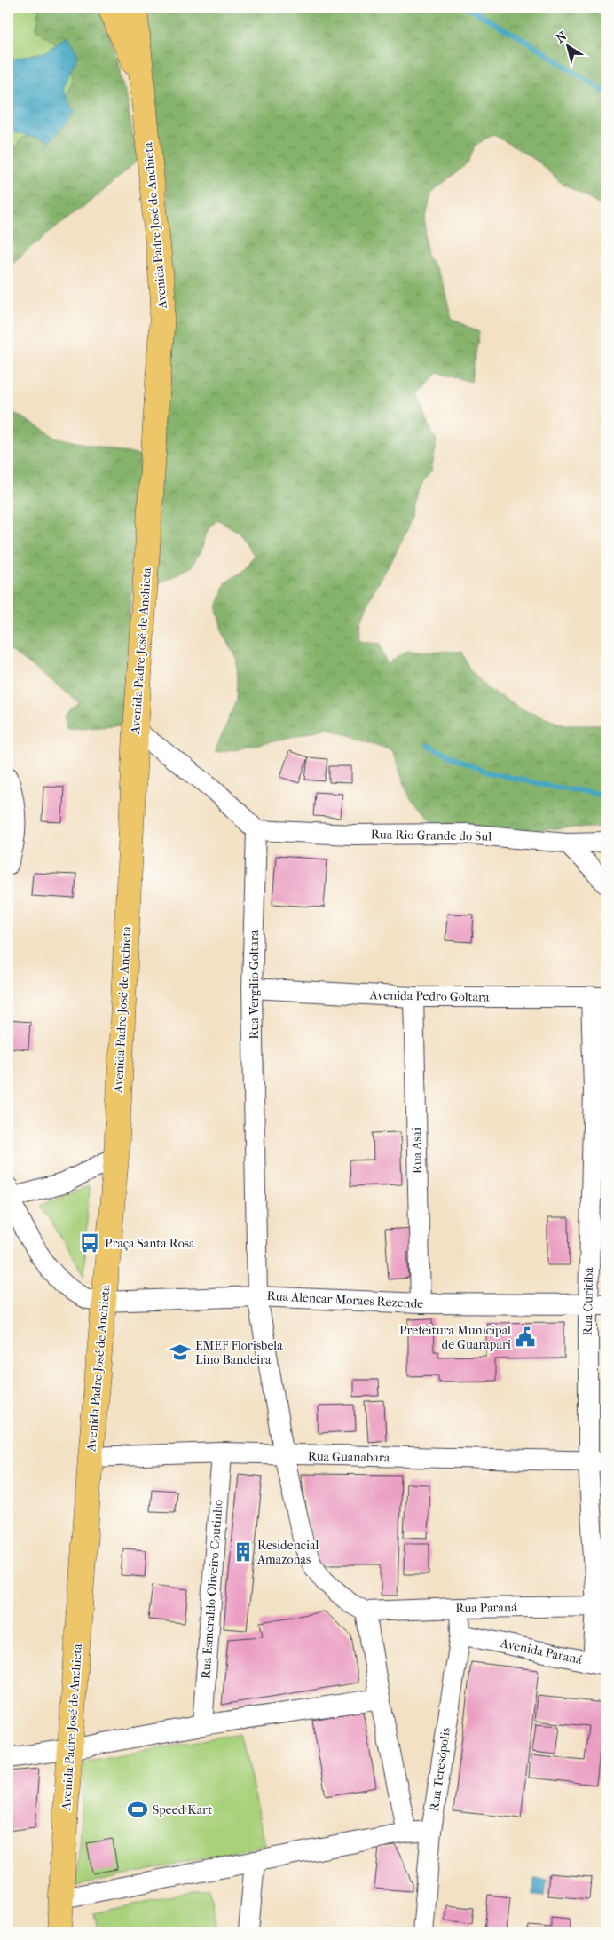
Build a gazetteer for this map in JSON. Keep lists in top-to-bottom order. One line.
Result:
{"streets":{"main road":["Avenida Padre José de Anchieta"],"street":["Rua Rio Grande do Sul","Rua Vergilio Goltara","Avenida Pedro Goltara","Rua Asai","Rua Alencar Moraes Rezende","Rua Curitiba","Rua Guanabara","Rua Esmeraldo Oliveiro Coutinho","Rua Paraná","Avenida Paraná","Rua Teresópolis"]},"crossings":[["Avenida Padre José de Anchieta","Rua Alencar Moraes Rezende"],["Avenida Padre José de Anchieta","Rua Guanabara"],["Rua Rio Grande do Sul","Rua Vergilio Goltara"],["Rua Vergilio Goltara","Avenida Pedro Goltara"],["Rua Vergilio Goltara","Rua Alencar Moraes Rezende"],["Rua Vergilio Goltara","Rua Guanabara"],["Rua Vergilio Goltara","Rua Paraná"],["Avenida Pedro Goltara","Rua Asai"],["Avenida Pedro Goltara","Rua Curitiba"],["Rua Asai","Rua Alencar Moraes Rezende"],["Rua Alencar Moraes Rezende","Rua Curitiba"],["Rua Curitiba","Rua Guanabara"],["Rua Curitiba","Rua Paraná"],["Rua Curitiba","Avenida Paraná"],["Rua Guanabara","Rua Esmeraldo Oliveiro Coutinho"],["Rua Paraná","Avenida Paraná"],["Rua Paraná","Rua Teresópolis"],["Avenida Paraná","Rua Teresópolis"]],"places":{"bus stop":["Praça Santa Rosa"],"public building":["Prefeitura Municipal de Guarapari"],"school or university":["EMEF Florisbela Lino Bandeira"],"building":["Residencial Amazonas"],"sports":["Speed Kart"]},"north":"top left"}
